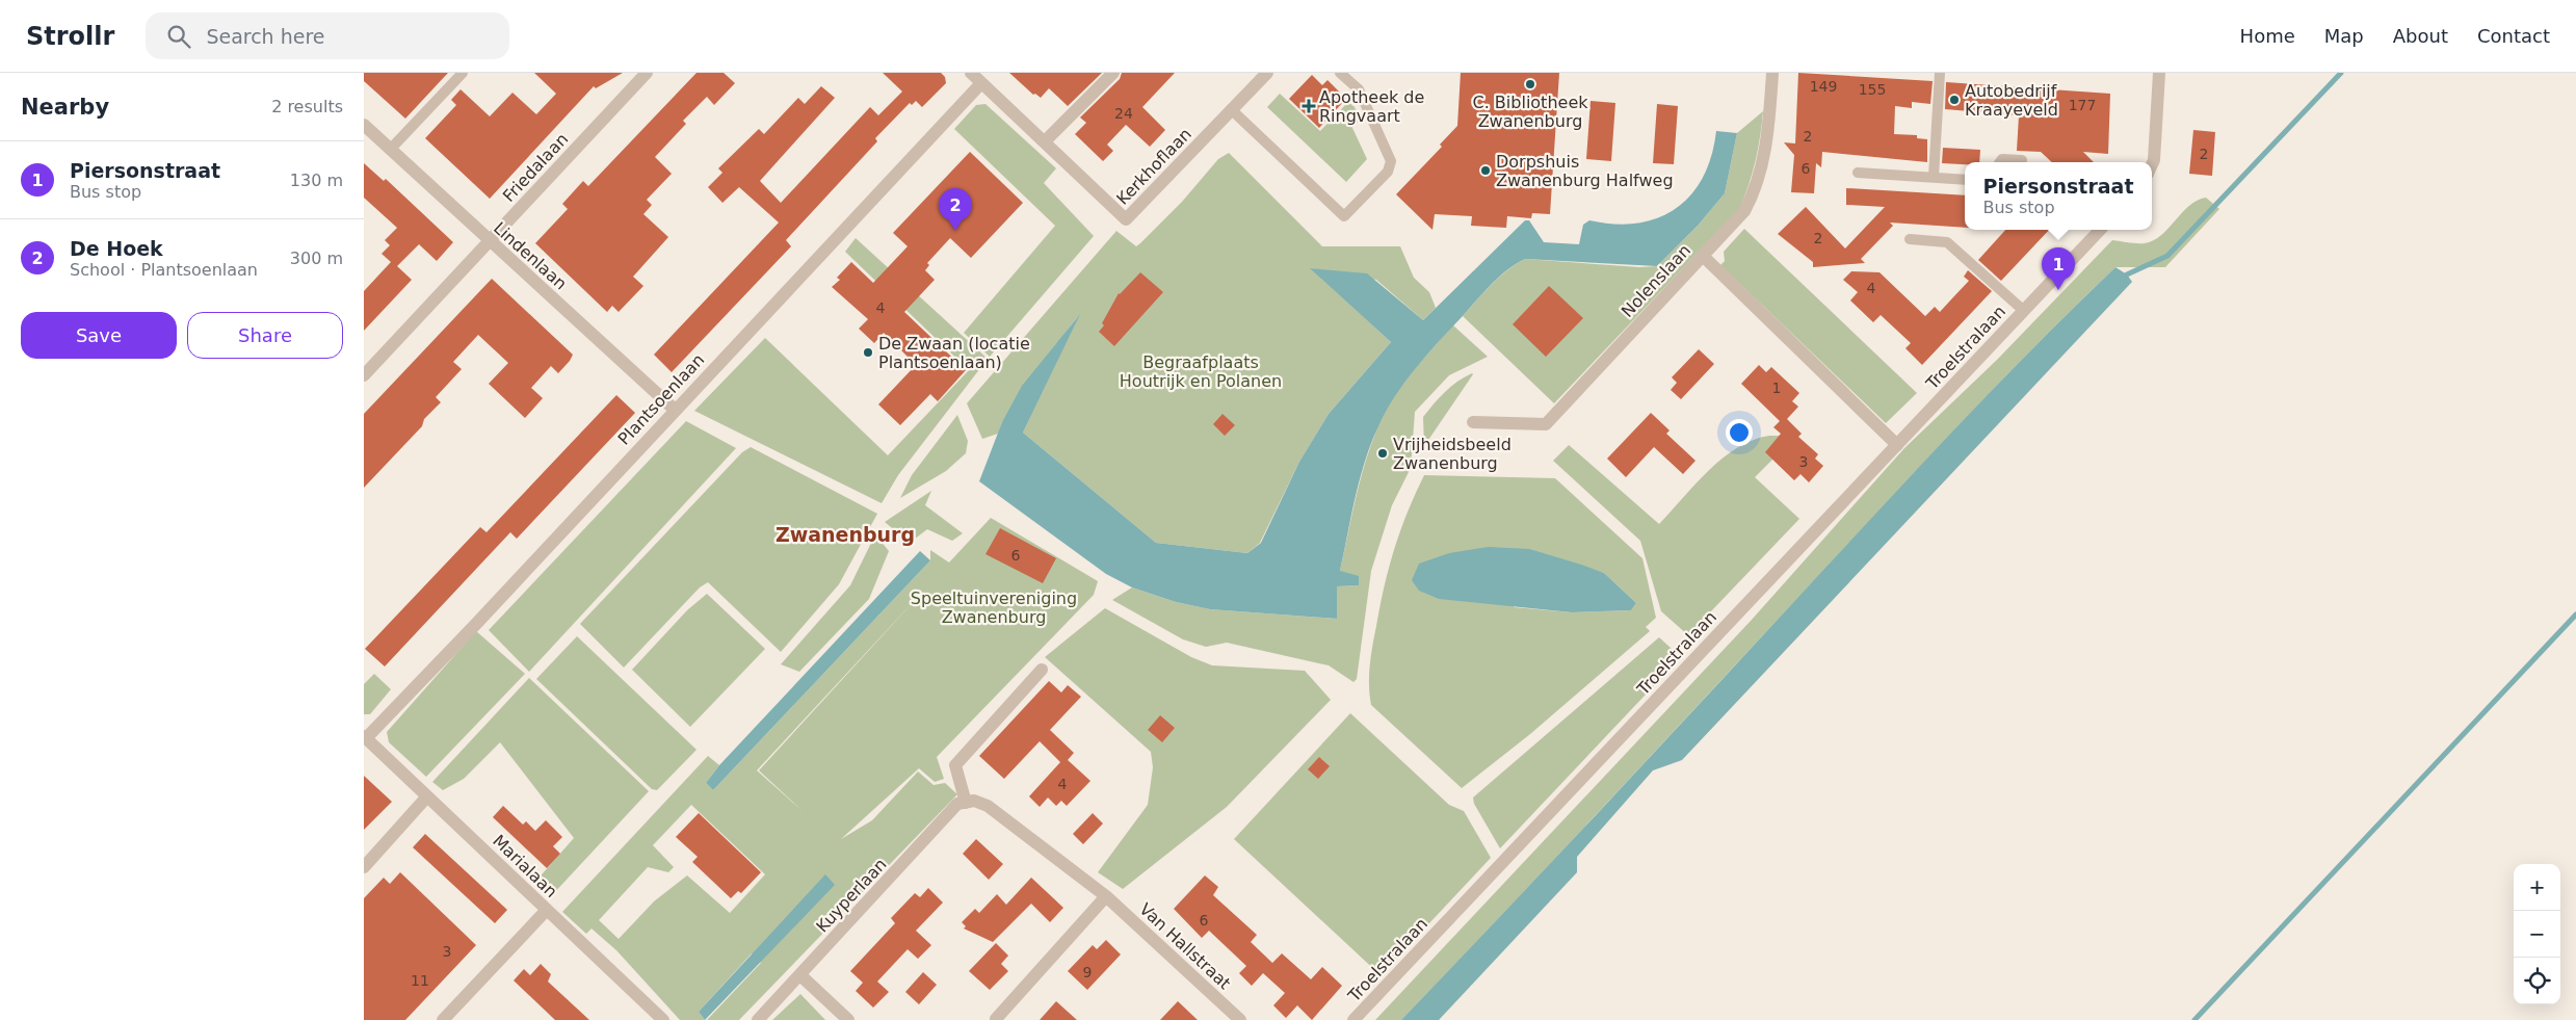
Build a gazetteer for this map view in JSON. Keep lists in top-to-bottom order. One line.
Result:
{"streets":{"street":["Kerkhoflaan","Friedalaan","Lindenlaan","Nolenslaan","Troelstralaan","Plantsoenlaan","Marialaan","Kuyperlaan","Van Hallstraat"]},"crossings":[["Kerkhoflaan","Plantsoenlaan"],["Friedalaan","Lindenlaan"],["Lindenlaan","Plantsoenlaan"],["Plantsoenlaan","Marialaan"],["Kuyperlaan","Van Hallstraat"]],"districts":["Zwanenburg"],"parks":["Begraafplaats Houtrijk en Polanen","Speeltuinvereniging Zwanenburg"],"places":{"other":["C. Bibliotheek Zwanenburg","Autobedrijf Kraayeveld","Dorpshuis Zwanenburg Halfweg","De Zwaan (locatie Plantsoenlaan)","Vrijheidsbeeld Zwanenburg"],"health":["Apotheek de Ringvaart"]},"house_numbers":["149","155","177","24","2","2","6","2","4","4","1","3","6","4","6","3","9","11"],"page":{"header":"Strollr","search":"Search here","nav":["Home","Map","About","Contact"],"heading":["Nearby","2 results"],"list":[{"mark":"1","name":"Piersonstraat","note":"Bus stop","value":"130 m"},{"mark":"2","name":"De Hoek","note":"School · Plantsoenlaan","value":"300 m"}],"popup":["Piersonstraat","Bus stop"],"pins":["2","1"],"buttons":["Save","Share"],"map_buttons":["+","−"]}}
